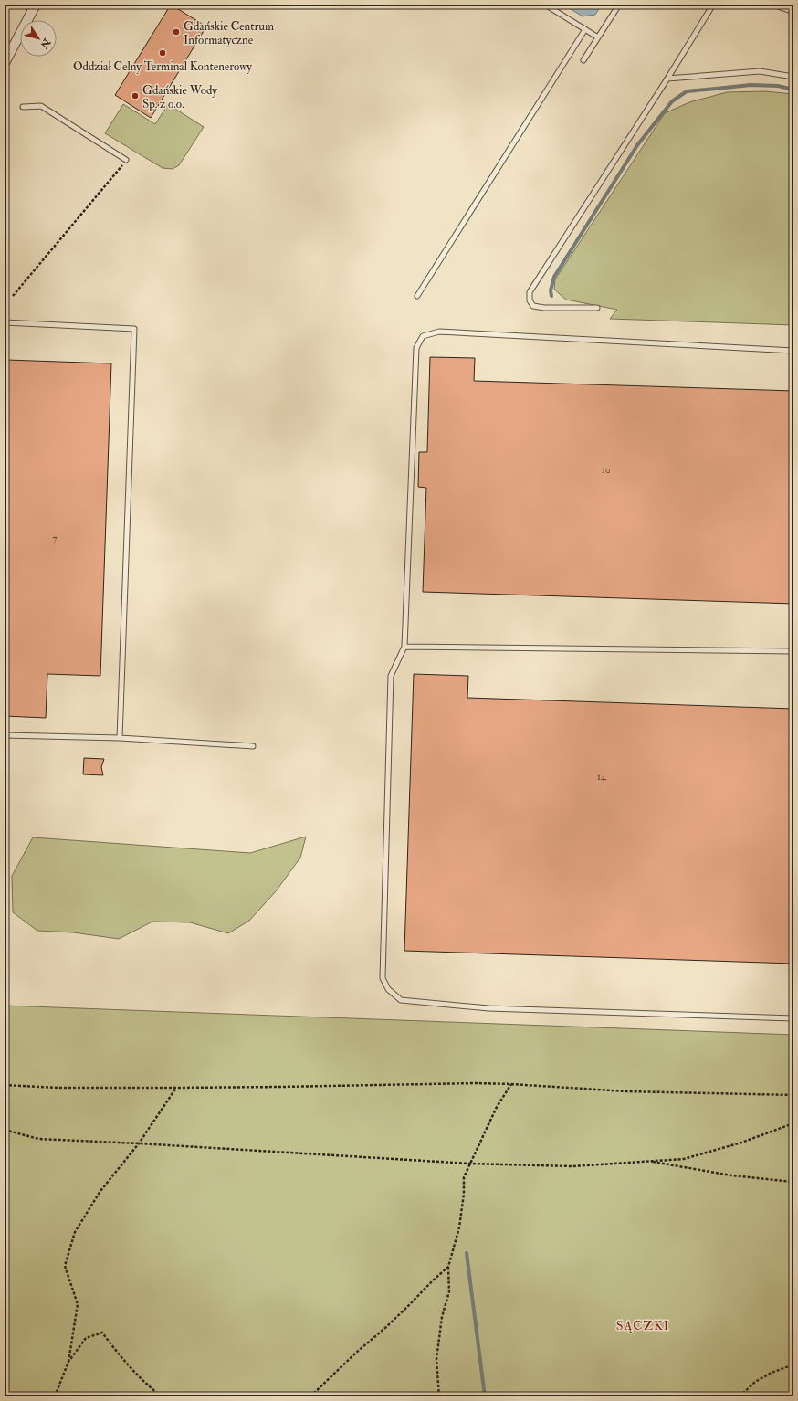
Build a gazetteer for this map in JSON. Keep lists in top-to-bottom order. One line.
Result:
{"districts":["SĄCZKI"],"places":["Gdańskie Centrum Informatyczne","Oddział Celny Terminal Kontenerowy","Gdańskie Wody Sp. z o.o."],"house_numbers":["10","7","14"],"north":"bottom right"}
